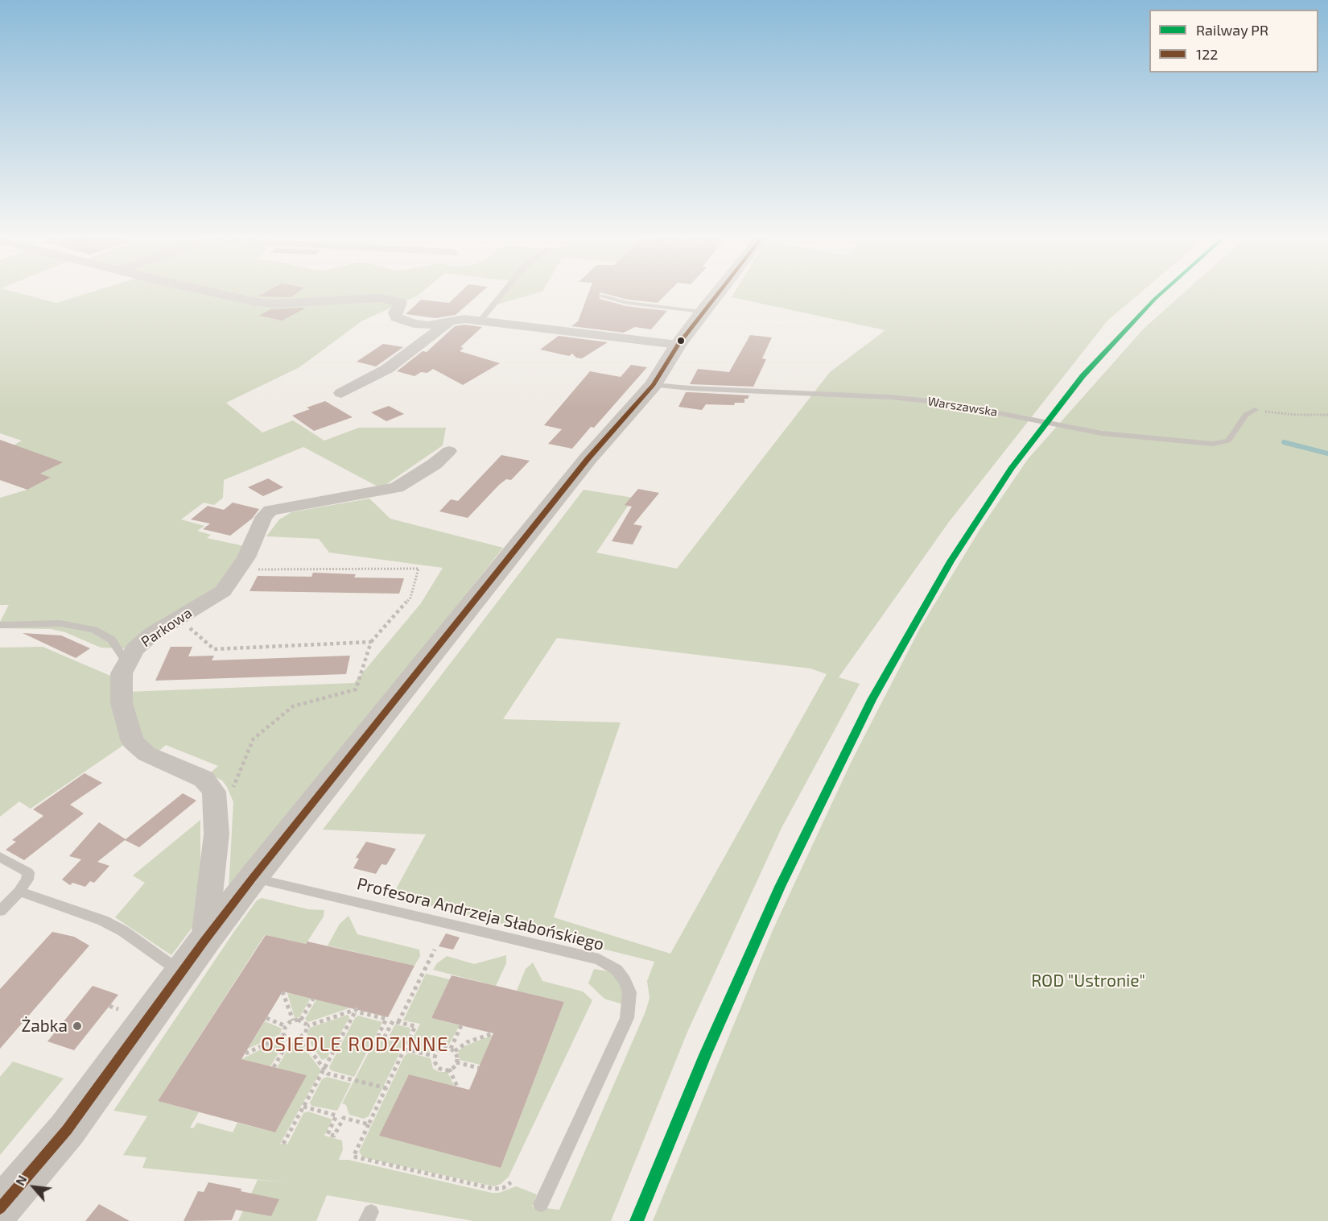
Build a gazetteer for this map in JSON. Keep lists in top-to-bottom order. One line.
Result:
{"streets":{"street":["Parkowa"],"lane":["Warszawska","Profesora Andrzeja Słabońskiego"]},"districts":["OSIEDLE RODZINNE"],"parks":["ROD \"Ustronie\""],"places":["Żabka"],"lines":["rail line PR","transit line 122"],"legend":["Railway PR","122"],"north":"top left"}
